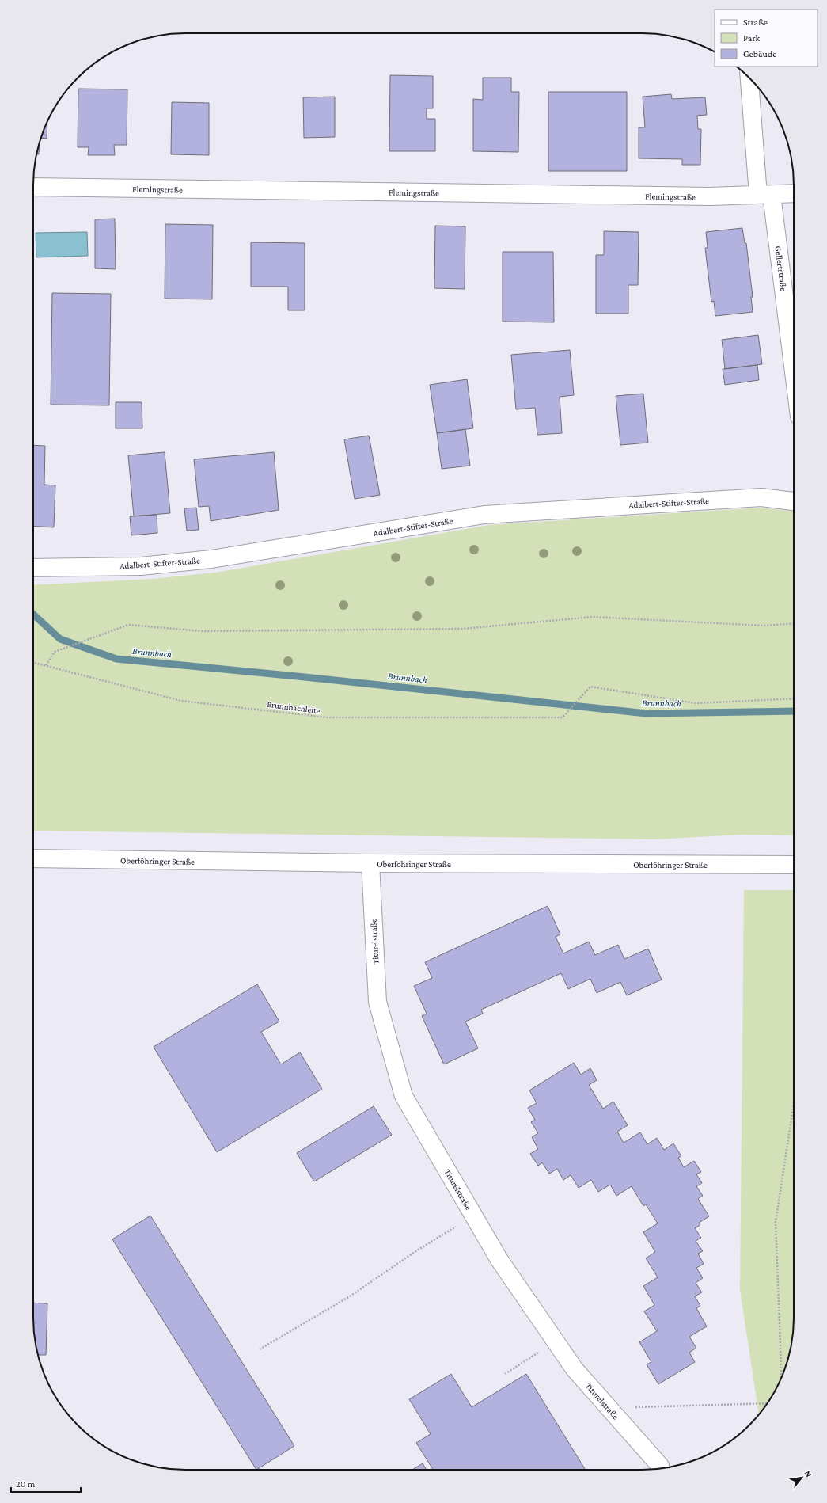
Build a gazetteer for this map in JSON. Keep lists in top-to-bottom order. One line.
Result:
{"streets":{"street":["Flemingstraße","Gellertstraße","Adalbert-Stifter-Straße","Oberföhringer Straße","Titurelstraße"],"path":["Brunnbachleite"]},"crossings":[["Flemingstraße","Gellertstraße"],["Oberföhringer Straße","Titurelstraße"]],"water":["Brunnbach"],"legend":["Straße","Park","Gebäude"],"scale_bar":"20 m","north":"top right"}
